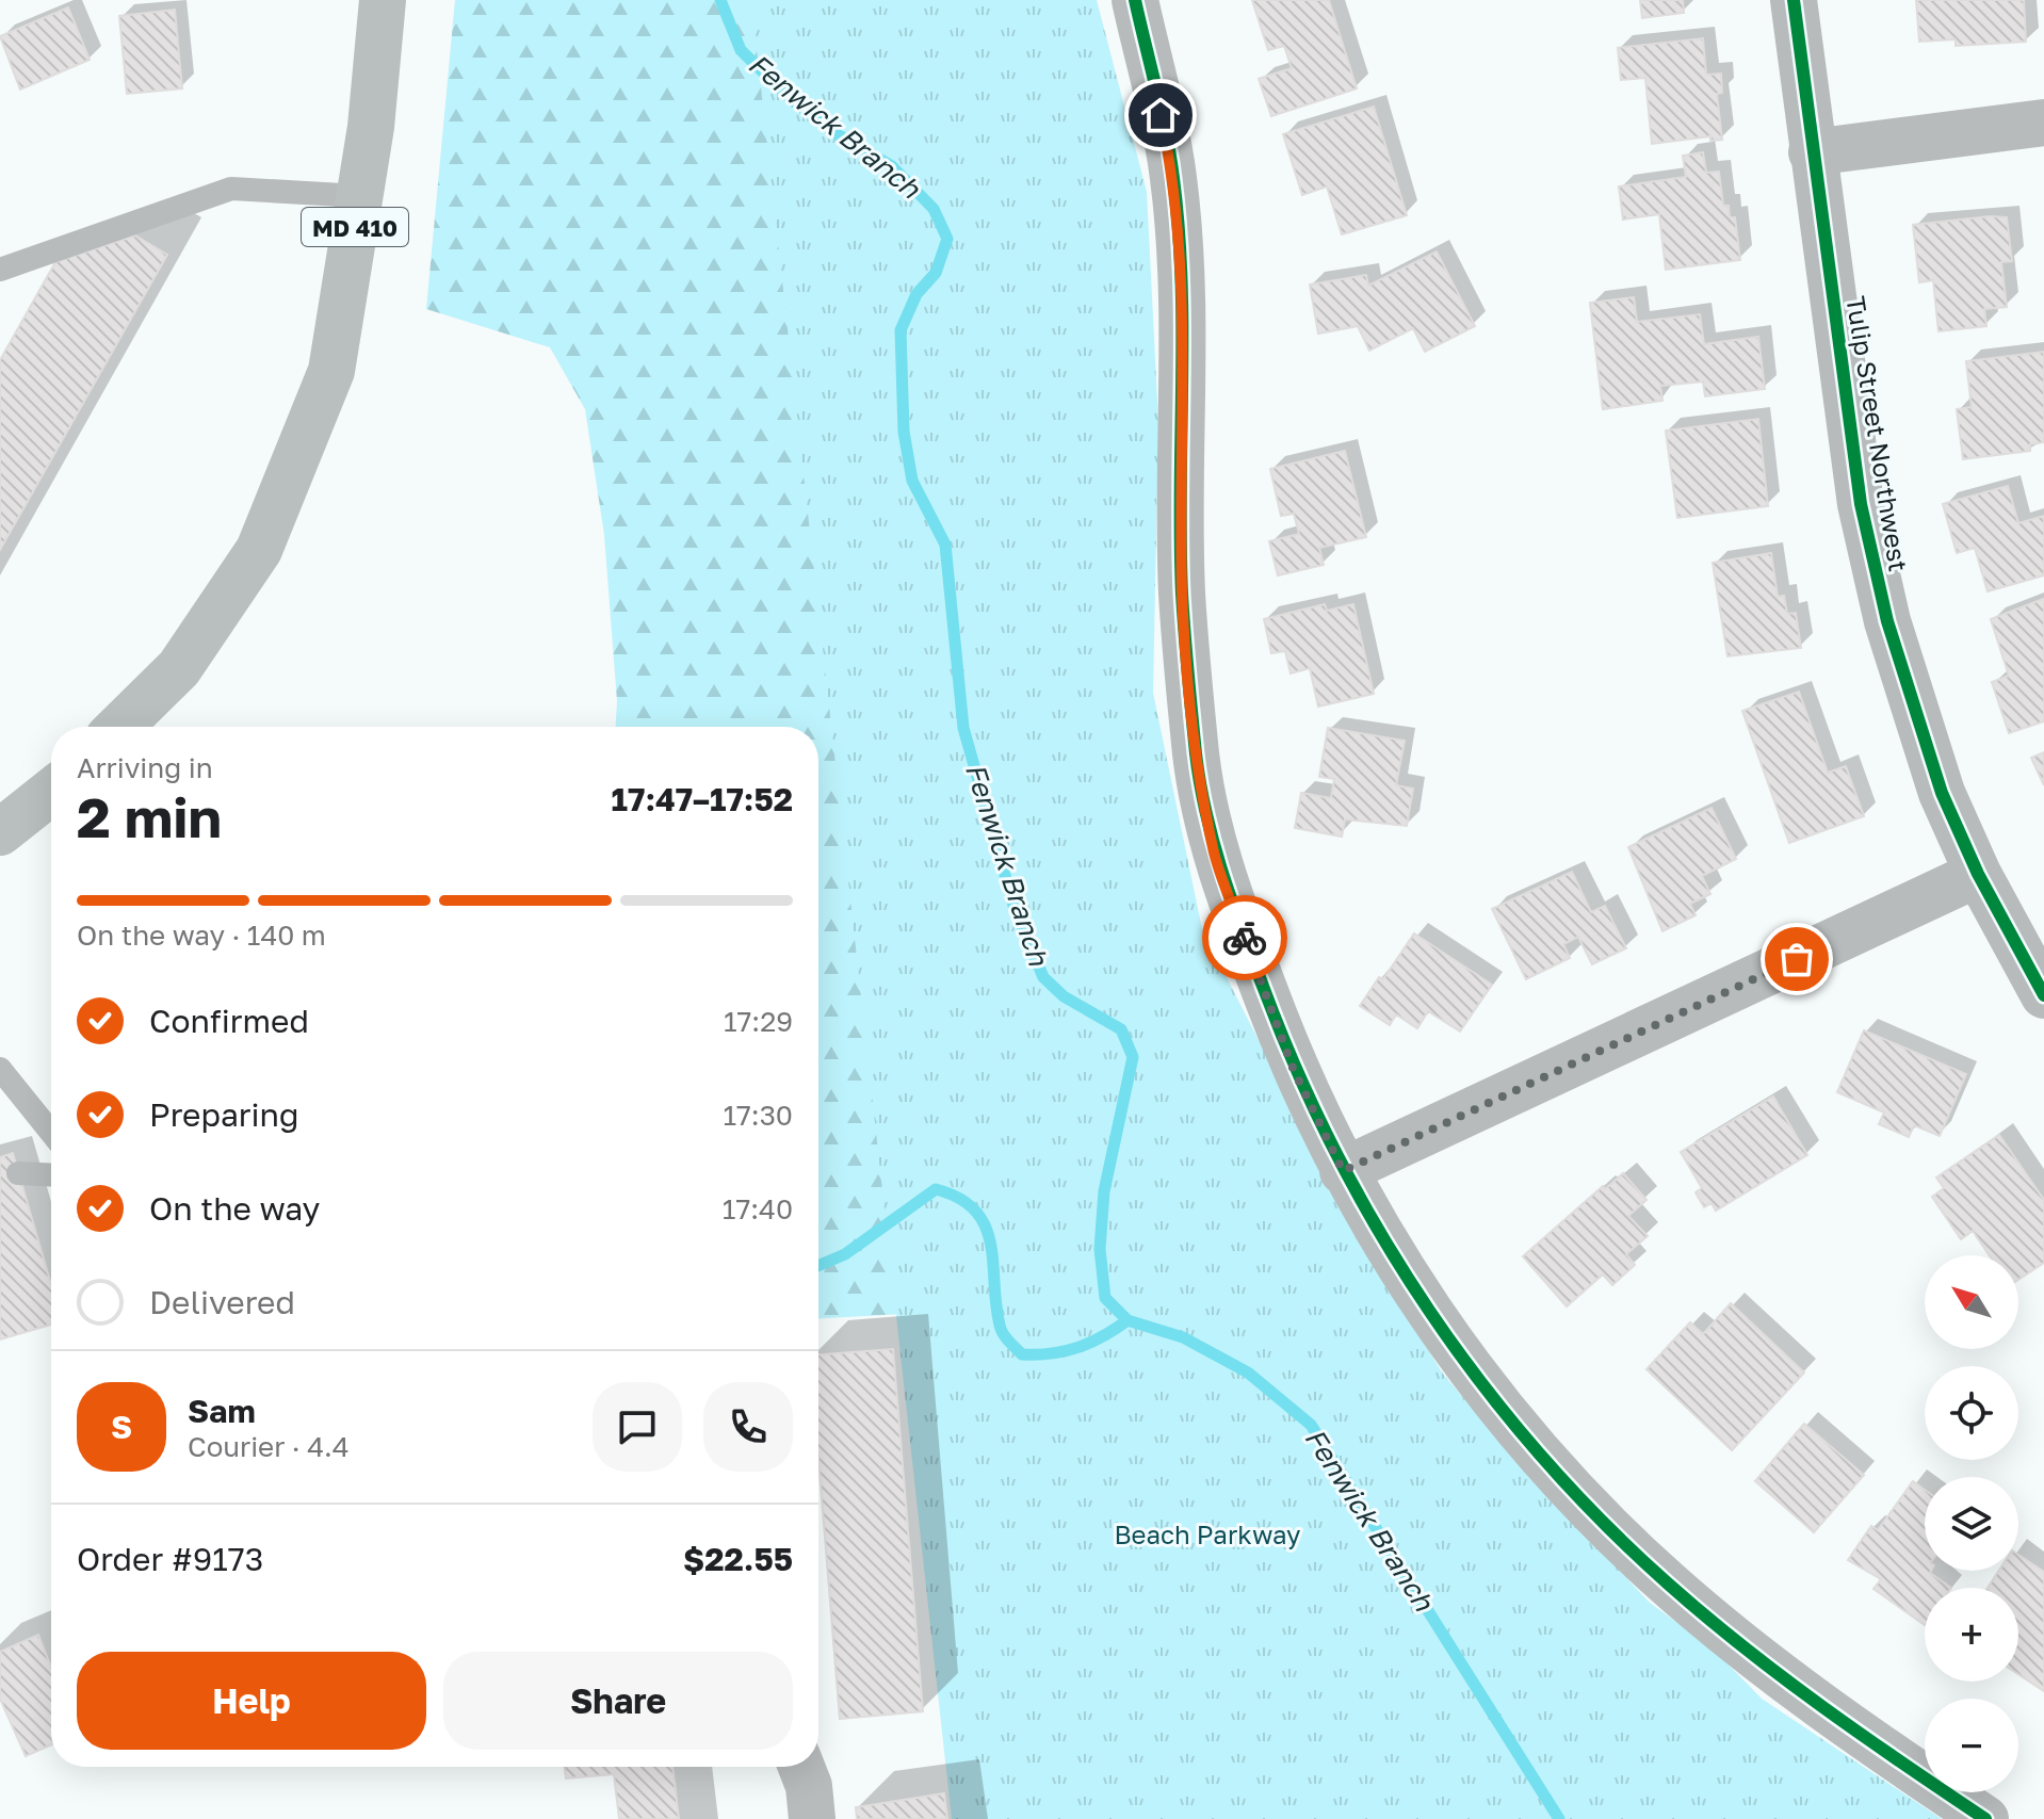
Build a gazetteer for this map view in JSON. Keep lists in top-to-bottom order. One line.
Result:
{"streets":{"main road":["MD 410"],"street":["Tulip Street Northwest"]},"water":["Fenwick Branch"],"parks":["Beach Parkway"],"north":"top left","page":{"heading":["2 min","Arriving in","17:47–17:52"],"panel":["Sam","Courier · 4.4","Order #9173","$22.55"],"bar":"On the way · 140 m","list":[["Confirmed","17:29"],["Preparing","17:30"],["On the way","17:40"],"Delivered"],"map_buttons":["+","−"],"round":"S","buttons":["Help","Share"]}}
